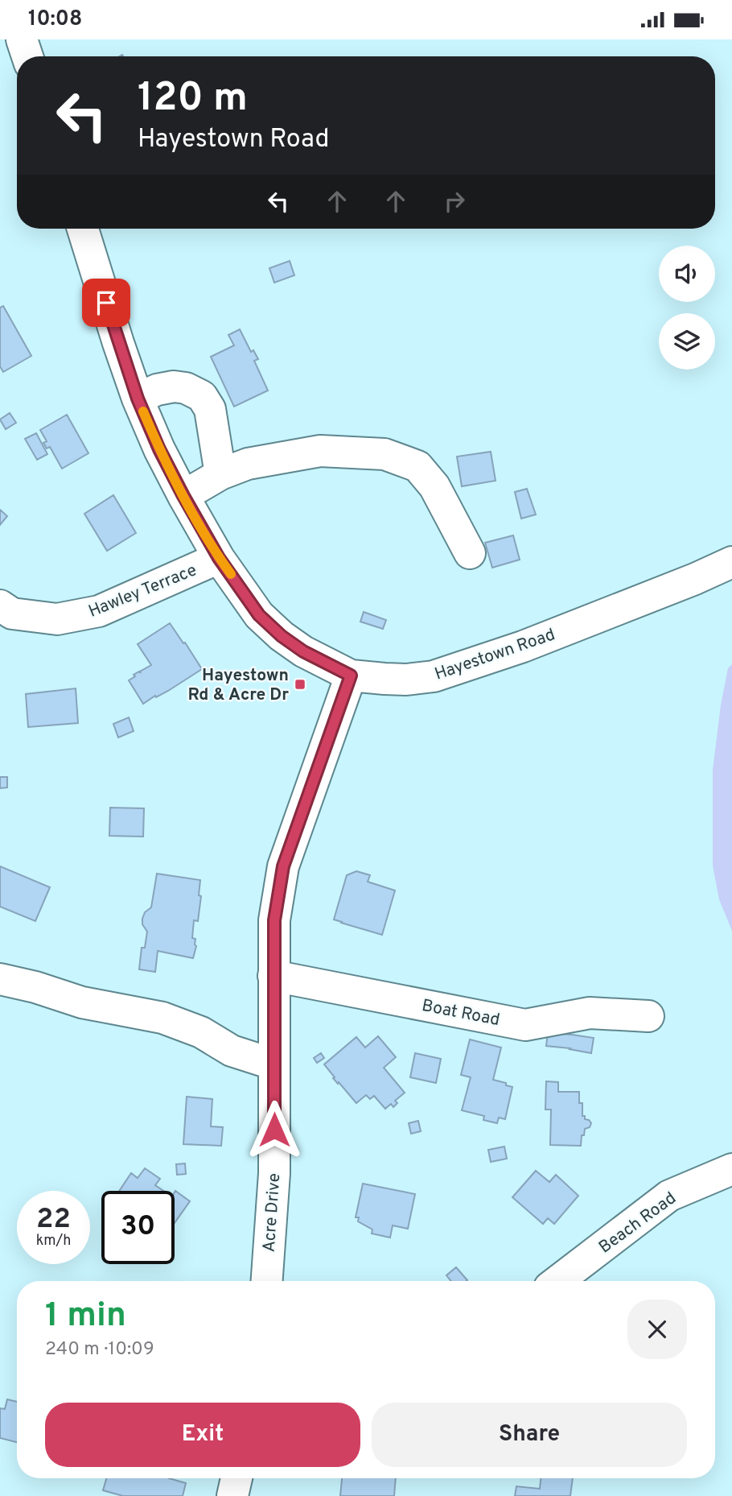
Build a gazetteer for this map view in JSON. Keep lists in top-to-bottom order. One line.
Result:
{"streets":{"street":["Hawley Terrace","Hayestown Road","Boat Road","Acre Drive","Beach Road"]},"crossings":[["Hawley Terrace","Hayestown Road"],["Hayestown Road","Acre Drive"],["Boat Road","Acre Drive"]],"places":{"transit":["Hayestown Rd & Acre Dr"]},"page":{"status":"10:08","turn":["120 m","Hayestown Road"],"speed":"22 km/h","limit":"30","heading":["1 min","240 m · 10:09"],"buttons":["Exit","Share"]}}
